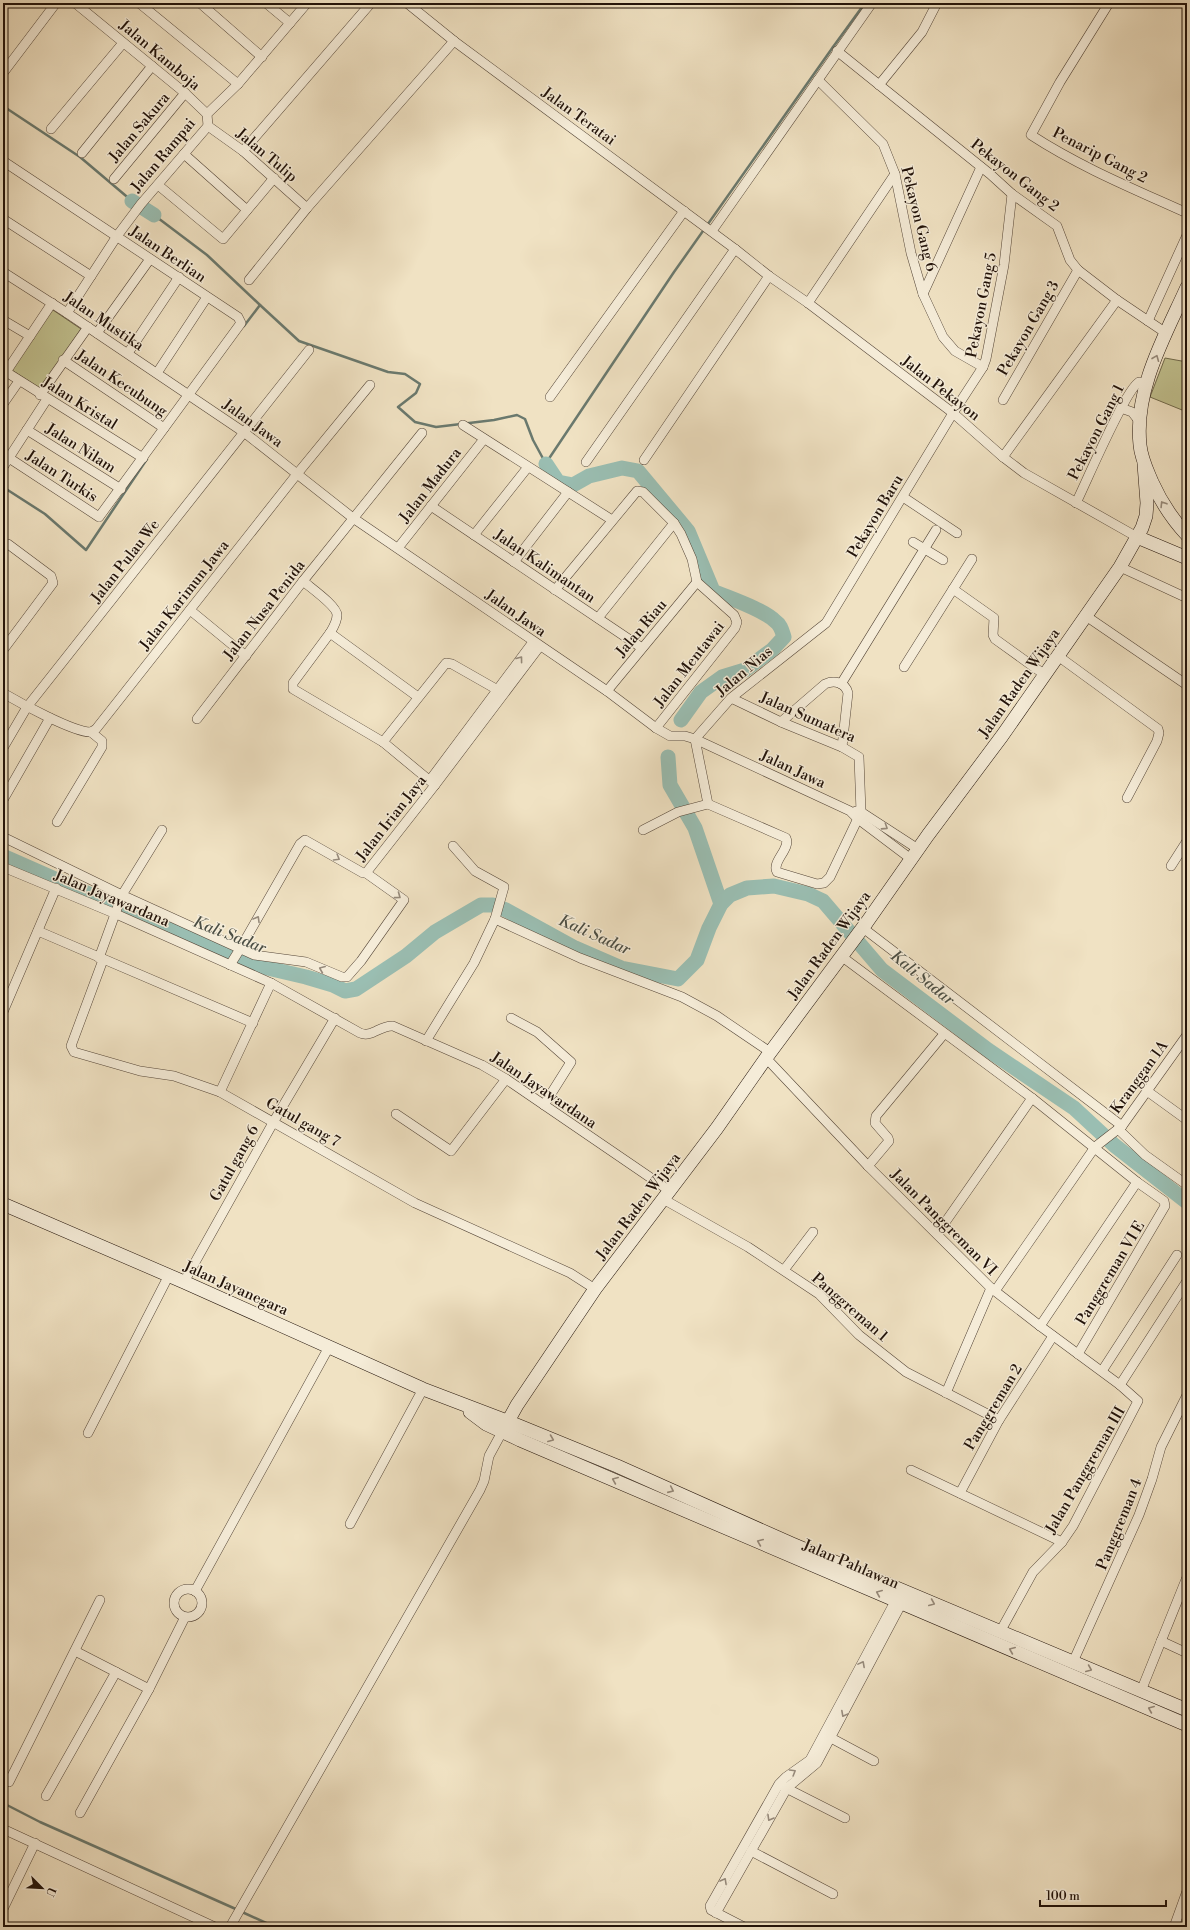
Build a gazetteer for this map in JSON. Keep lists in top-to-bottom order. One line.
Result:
{"streets":{"main road":["Jalan Raden Wijaya","Jalan Jayanegara","Jalan Pahlawan"],"street":["Jalan Kamboja","Jalan Teratai","Jalan Sakura","Jalan Rampai","Jalan Tulip","Penarip Gang 2","Pekayon Gang 2","Pekayon Gang 6","Jalan Berlian","Pekayon Gang 5","Jalan Mustika","Pekayon Gang 3","Jalan Kecubung","Jalan Pekayon","Jalan Kristal","Jalan Jawa","Pekayon Gang 1","Jalan Nilam","Jalan Turkis","Jalan Madura","Pekayon Baru","Jalan Pulau We","Jalan Kalimantan","Jalan Karimun Jawa","Jalan Nusa Penida","Jalan Riau","Jalan Mentawai","Jalan Nias","Jalan Sumatera","Jalan Irian Jaya","Jalan Jayawardana","Kranggan 1A","Gatul gang 7","Gatul gang 6","Jalan Panggreman VI","Panggreman VI E","Panggreman 1","Panggreman 2","Jalan Panggreman III","Panggreman 4"]},"crossings":[["Jalan Kamboja","Jalan Sakura"],["Jalan Kamboja","Jalan Rampai"],["Jalan Teratai","Jalan Pekayon"],["Jalan Rampai","Jalan Tulip"],["Jalan Rampai","Jalan Berlian"],["Jalan Rampai","Jalan Mustika"],["Pekayon Gang 2","Pekayon Gang 5"],["Pekayon Gang 2","Pekayon Gang 3"],["Pekayon Gang 6","Pekayon Gang 5"],["Jalan Berlian","Jalan Mustika"],["Jalan Berlian","Jalan Jawa"],["Pekayon Gang 5","Jalan Pekayon"],["Pekayon Gang 5","Pekayon Baru"],["Jalan Mustika","Jalan Jawa"],["Jalan Pekayon","Pekayon Gang 1"],["Jalan Pekayon","Pekayon Baru"],["Jalan Pekayon","Jalan Raden Wijaya"],["Jalan Jawa","Jalan Madura"],["Jalan Jawa","Jalan Pulau We"],["Jalan Jawa","Jalan Karimun Jawa"],["Jalan Jawa","Jalan Nusa Penida"],["Jalan Jawa","Jalan Riau"],["Jalan Jawa","Jalan Mentawai"],["Jalan Jawa","Jalan Nias"],["Jalan Jawa","Jalan Raden Wijaya"],["Jalan Jawa","Jalan Sumatera"],["Jalan Jawa","Jalan Irian Jaya"],["Jalan Nilam","Jalan Turkis"],["Jalan Madura","Jalan Kalimantan"],["Pekayon Baru","Jalan Nias"],["Jalan Kalimantan","Jalan Riau"],["Jalan Riau","Jalan Mentawai"],["Jalan Nias","Jalan Sumatera"],["Jalan Raden Wijaya","Jalan Jayawardana"],["Jalan Raden Wijaya","Gatul gang 7"],["Jalan Raden Wijaya","Jalan Panggreman VI"],["Jalan Raden Wijaya","Jalan Jayanegara"],["Jalan Raden Wijaya","Panggreman 1"],["Jalan Raden Wijaya","Jalan Pahlawan"],["Jalan Irian Jaya","Jalan Jayawardana"],["Jalan Jayawardana","Gatul gang 7"],["Jalan Jayawardana","Gatul gang 6"],["Jalan Jayawardana","Panggreman 1"],["Kranggan 1A","Jalan Panggreman VI"],["Kranggan 1A","Panggreman 1"],["Gatul gang 7","Gatul gang 6"],["Gatul gang 6","Jalan Jayanegara"],["Jalan Panggreman VI","Panggreman VI E"],["Jalan Panggreman VI","Panggreman 2"],["Jalan Panggreman VI","Jalan Panggreman III"],["Jalan Jayanegara","Jalan Pahlawan"],["Panggreman 1","Panggreman 2"],["Jalan Panggreman III","Jalan Pahlawan"],["Panggreman 4","Jalan Pahlawan"]],"water":["Kali Sadar"],"scale_bar":"100 m","north":"bottom right"}
